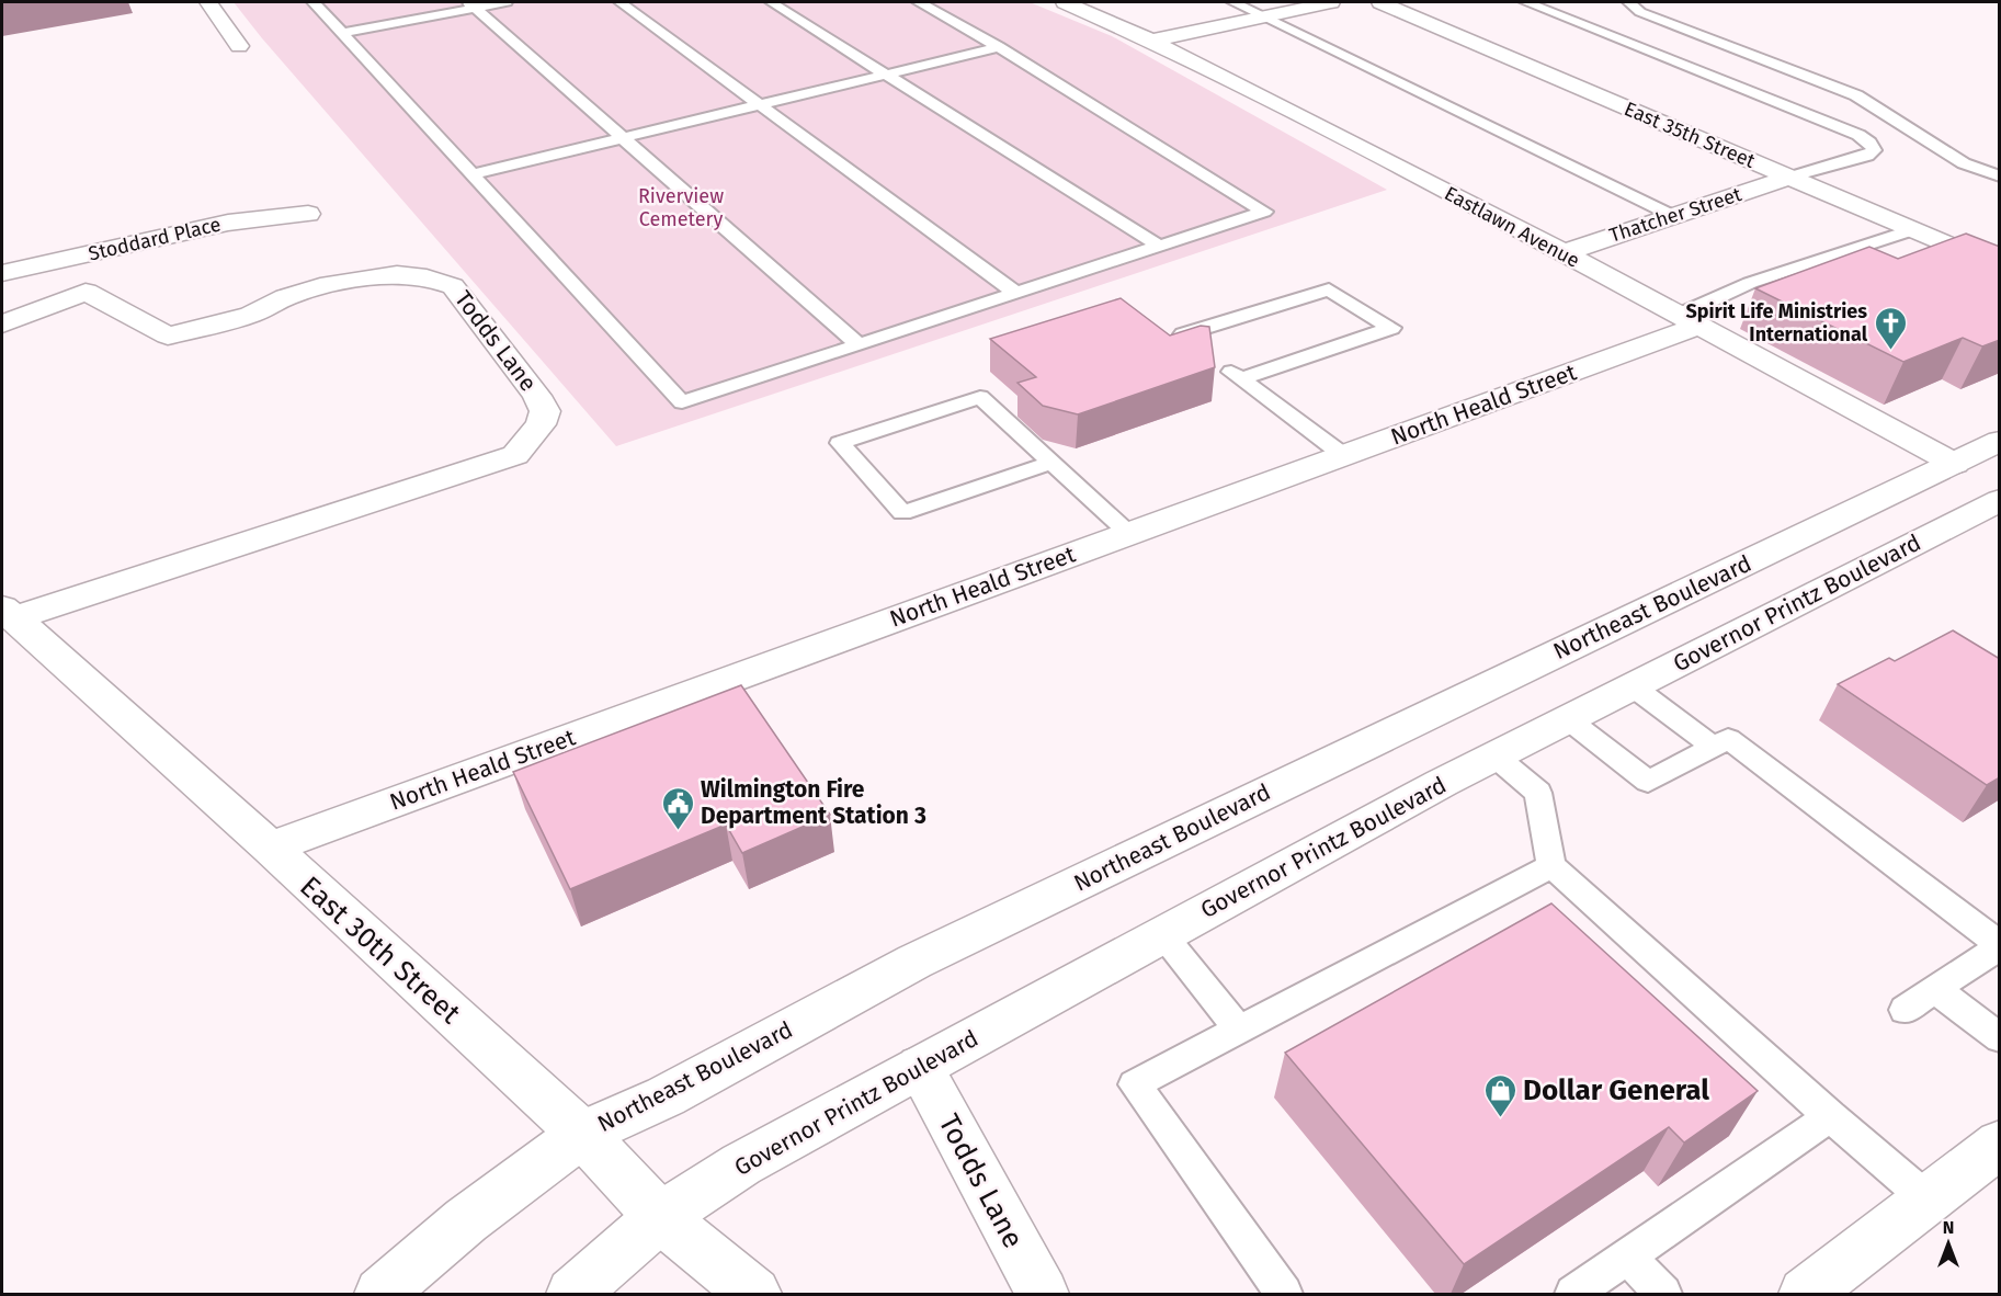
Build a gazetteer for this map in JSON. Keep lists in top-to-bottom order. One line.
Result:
{"streets":{"street":["East 35th Street","Thatcher Street","Eastlawn Avenue","Stoddard Place","Todds Lane","North Heald Street","Governor Printz Boulevard","Northeast Boulevard","East 30th Street"]},"crossings":[["East 35th Street","Thatcher Street"],["Thatcher Street","Eastlawn Avenue"],["Eastlawn Avenue","North Heald Street"],["Eastlawn Avenue","Northeast Boulevard"],["Todds Lane","Governor Printz Boulevard"],["Todds Lane","East 30th Street"],["North Heald Street","East 30th Street"],["Governor Printz Boulevard","East 30th Street"],["Northeast Boulevard","East 30th Street"]],"parks":["Riverview Cemetery"],"places":{"church":["Spirit Life Ministries International"],"public building":["Wilmington Fire Department Station 3"],"shop":["Dollar General"]},"north":"top"}
